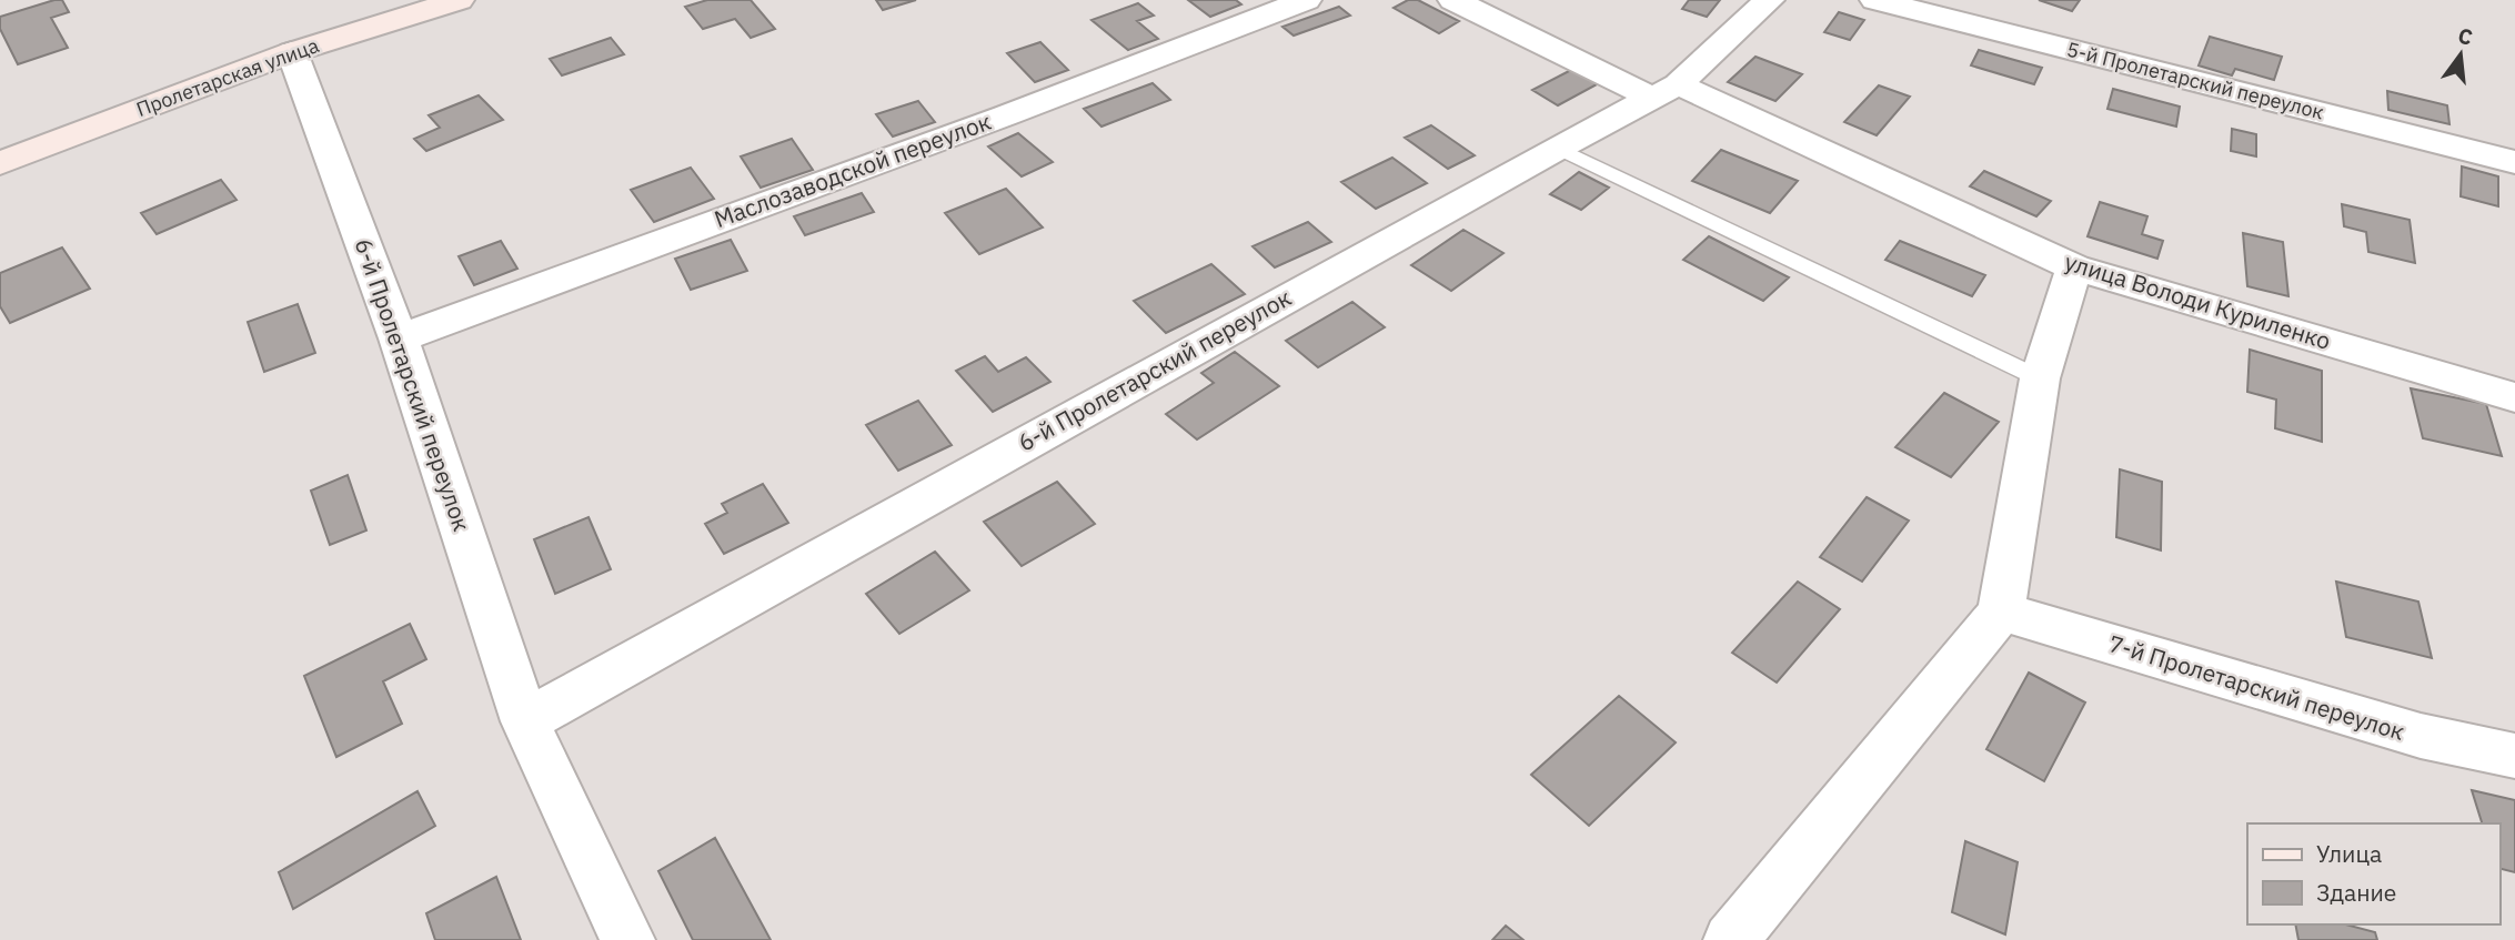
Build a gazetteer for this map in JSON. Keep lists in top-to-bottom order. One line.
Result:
{"streets":{"main road":["Пролетарская улица"],"street":["5-й Пролетарский переулок","Маслозаводской переулок","улица Володи Куриленко","6-й Пролетарский переулок","7-й Пролетарский переулок"]},"crossings":[["Пролетарская улица","6-й Пролетарский переулок"],["Маслозаводской переулок","6-й Пролетарский переулок"],["улица Володи Куриленко","6-й Пролетарский переулок"]],"legend":["Улица","Здание"],"north":"top"}
